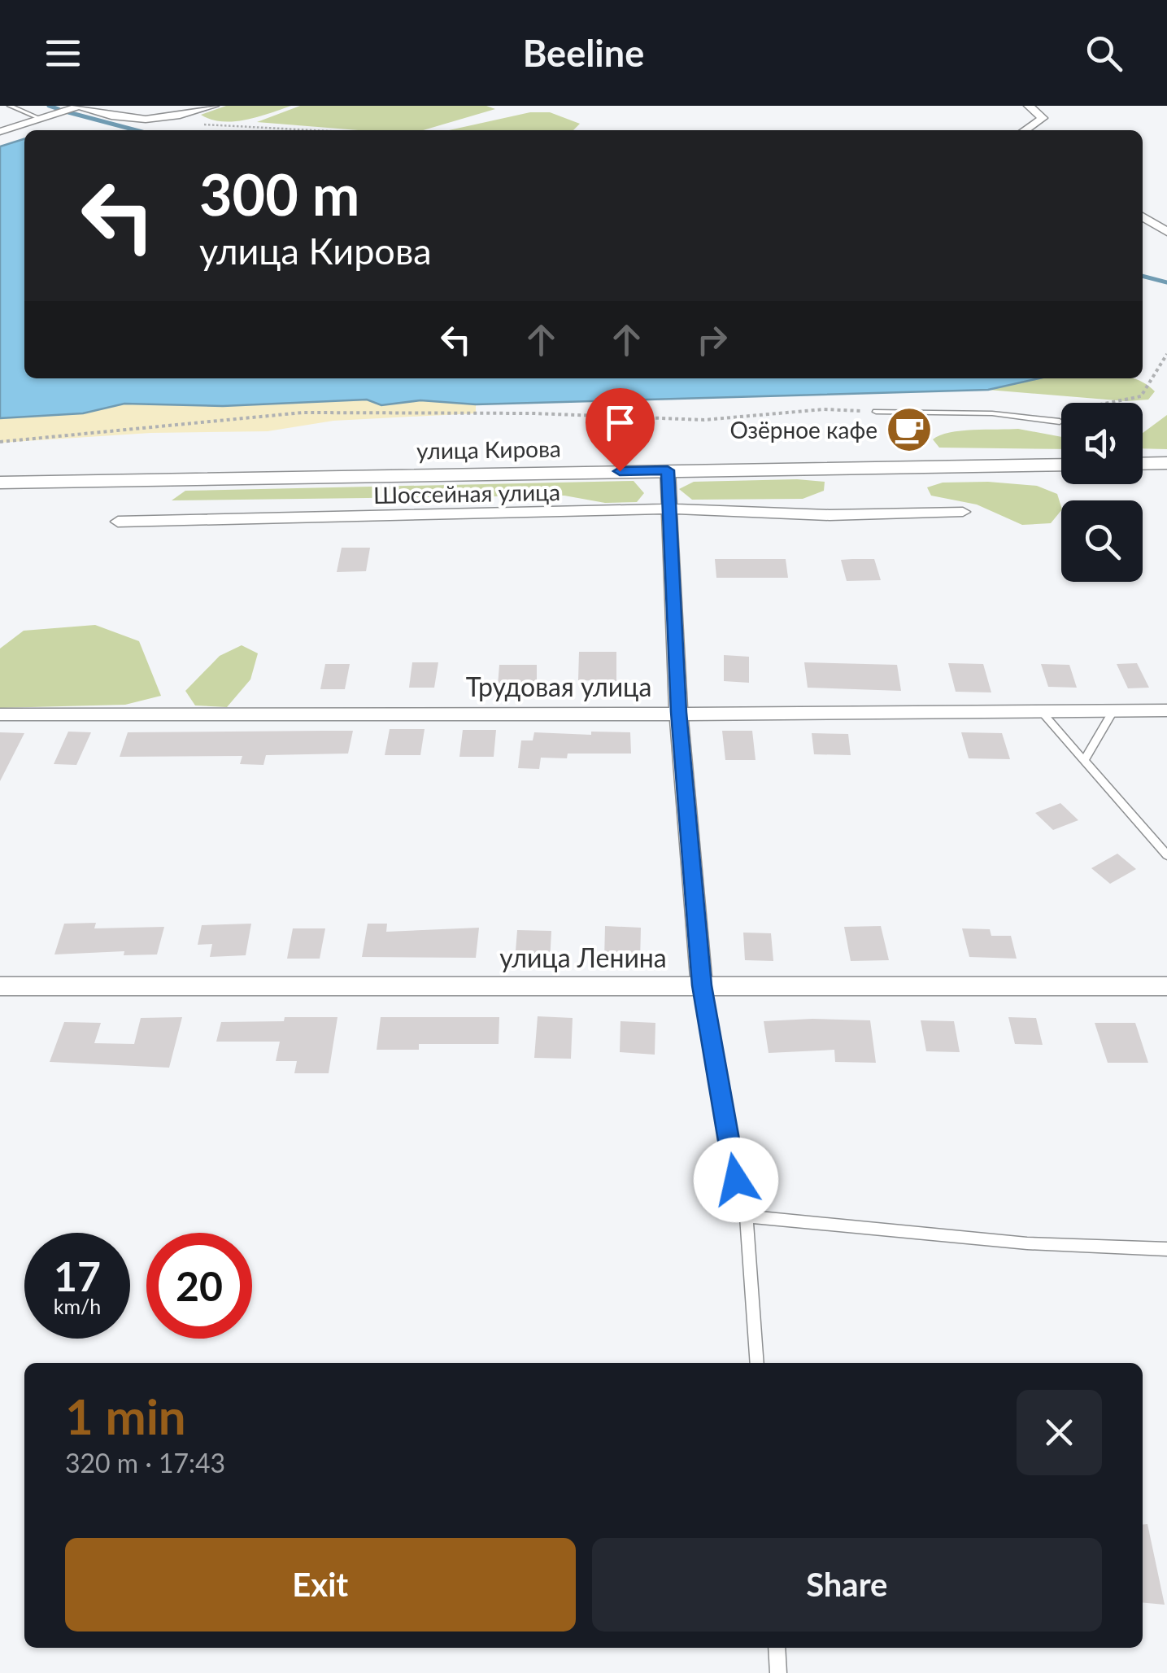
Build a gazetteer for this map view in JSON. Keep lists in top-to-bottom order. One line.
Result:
{"streets":{"main road":["улица Кирова"],"street":["Шоссейная улица","Трудовая улица","улица Ленина"]},"places":{"cafe":["Озёрное кафе"]},"page":{"header":"Beeline","turn":["300 m","улица Кирова"],"speed":"17 km/h","limit":"20","heading":["1 min","320 m · 17:43"],"buttons":["Exit","Share"]}}
